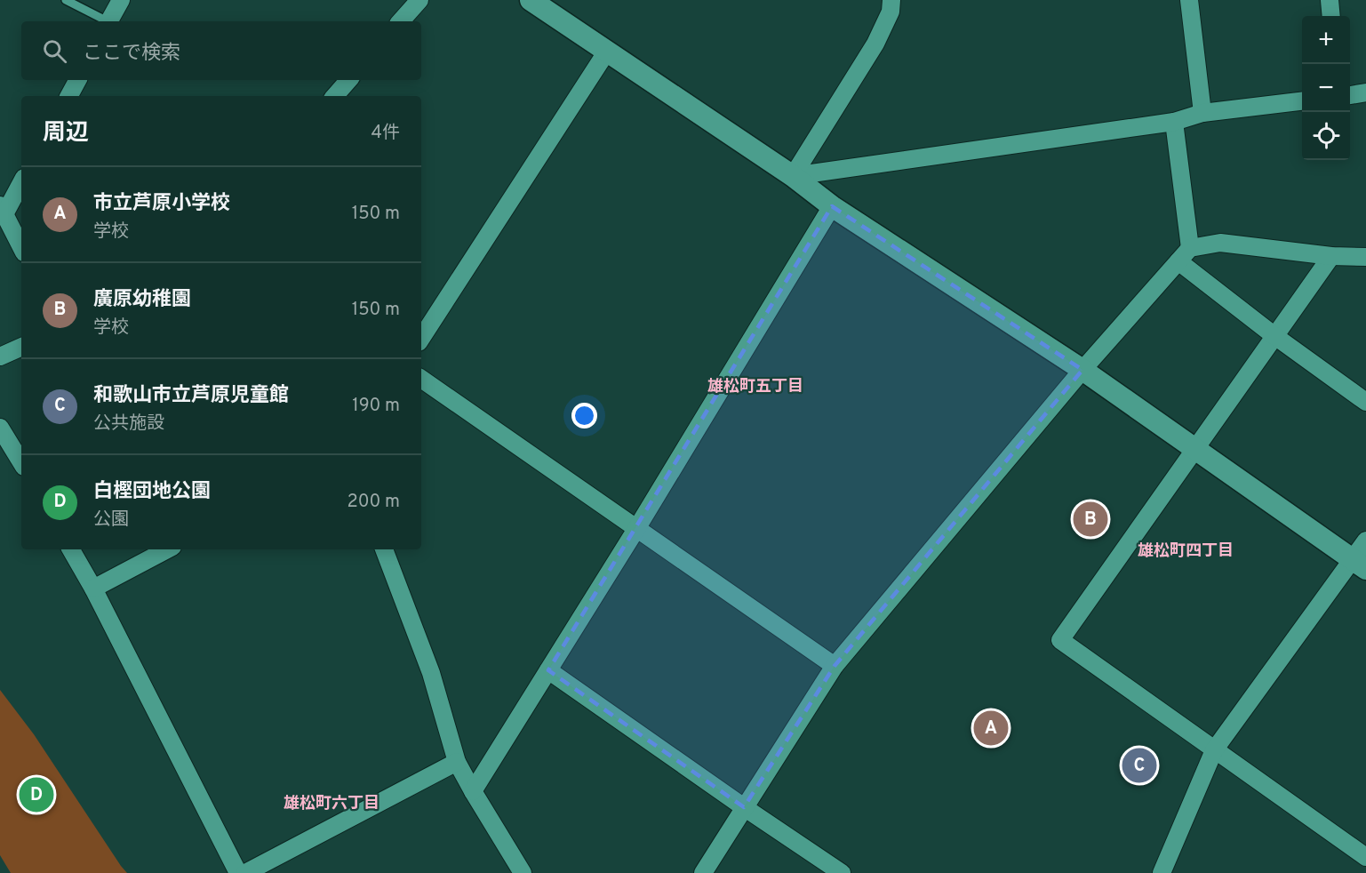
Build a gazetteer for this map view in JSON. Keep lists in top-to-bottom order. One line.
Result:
{"districts":["雄松町五丁目","雄松町四丁目","雄松町六丁目"],"page":{"map_buttons":["+","−"],"search":"ここで検索","heading":["周辺","4件"],"list":[{"mark":"A","name":"市立芦原小学校","note":"学校","value":"150 m"},{"mark":"B","name":"廣原幼稚園","note":"学校","value":"150 m"},{"mark":"C","name":"和歌山市立芦原児童館","note":"公共施設","value":"190 m"},{"mark":"D","name":"白樫団地公園","note":"公園","value":"200 m"}],"pins":["B","A","C","D"]}}
